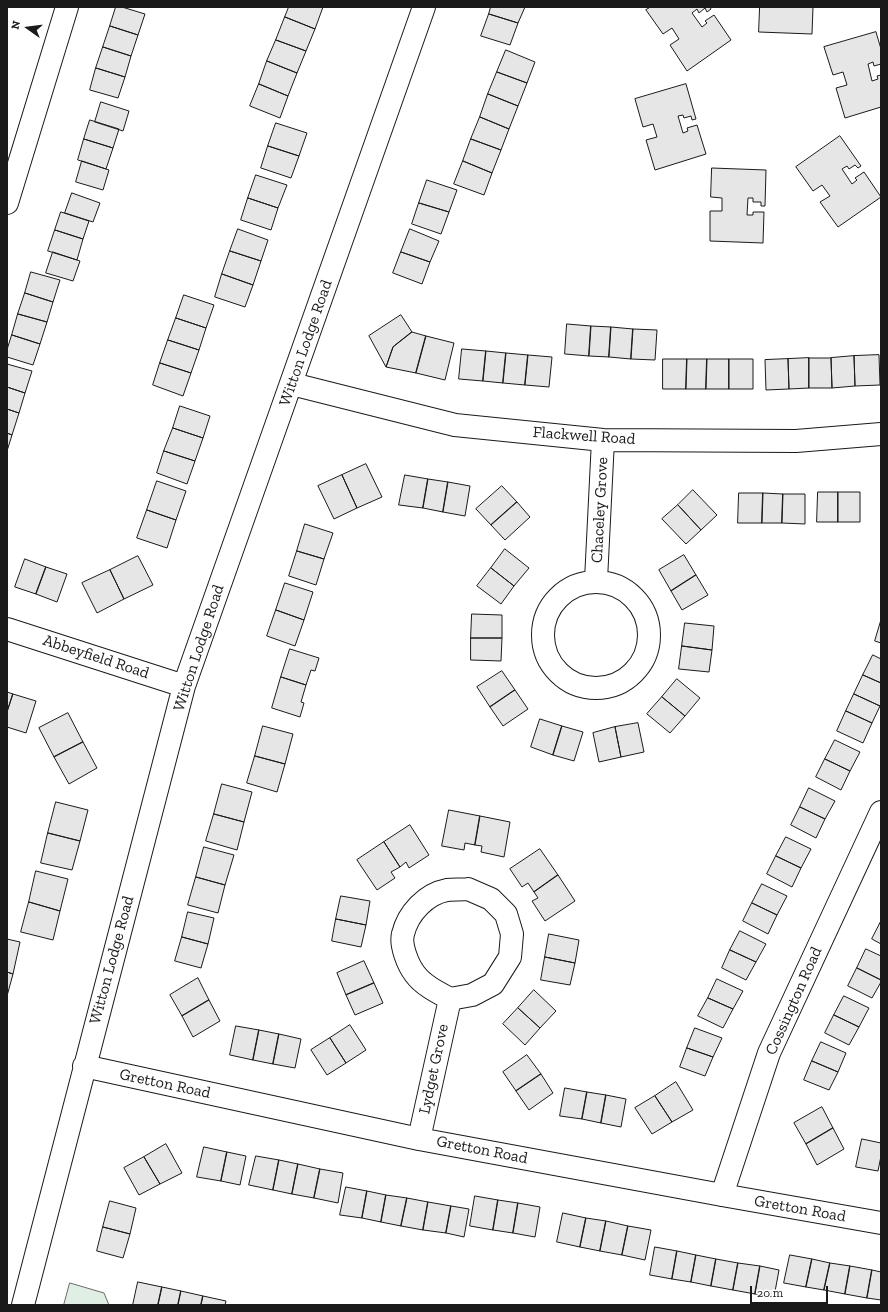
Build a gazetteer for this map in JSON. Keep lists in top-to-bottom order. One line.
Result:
{"streets":{"street":["Witton Lodge Road","Flackwell Road","Chaceley Grove","Abbeyfield Road","Cossington Road","Lydget Grove","Gretton Road"]},"crossings":[["Witton Lodge Road","Flackwell Road"],["Witton Lodge Road","Abbeyfield Road"],["Witton Lodge Road","Gretton Road"],["Flackwell Road","Chaceley Grove"],["Cossington Road","Gretton Road"],["Lydget Grove","Gretton Road"]],"scale_bar":"20 m","north":"left"}
